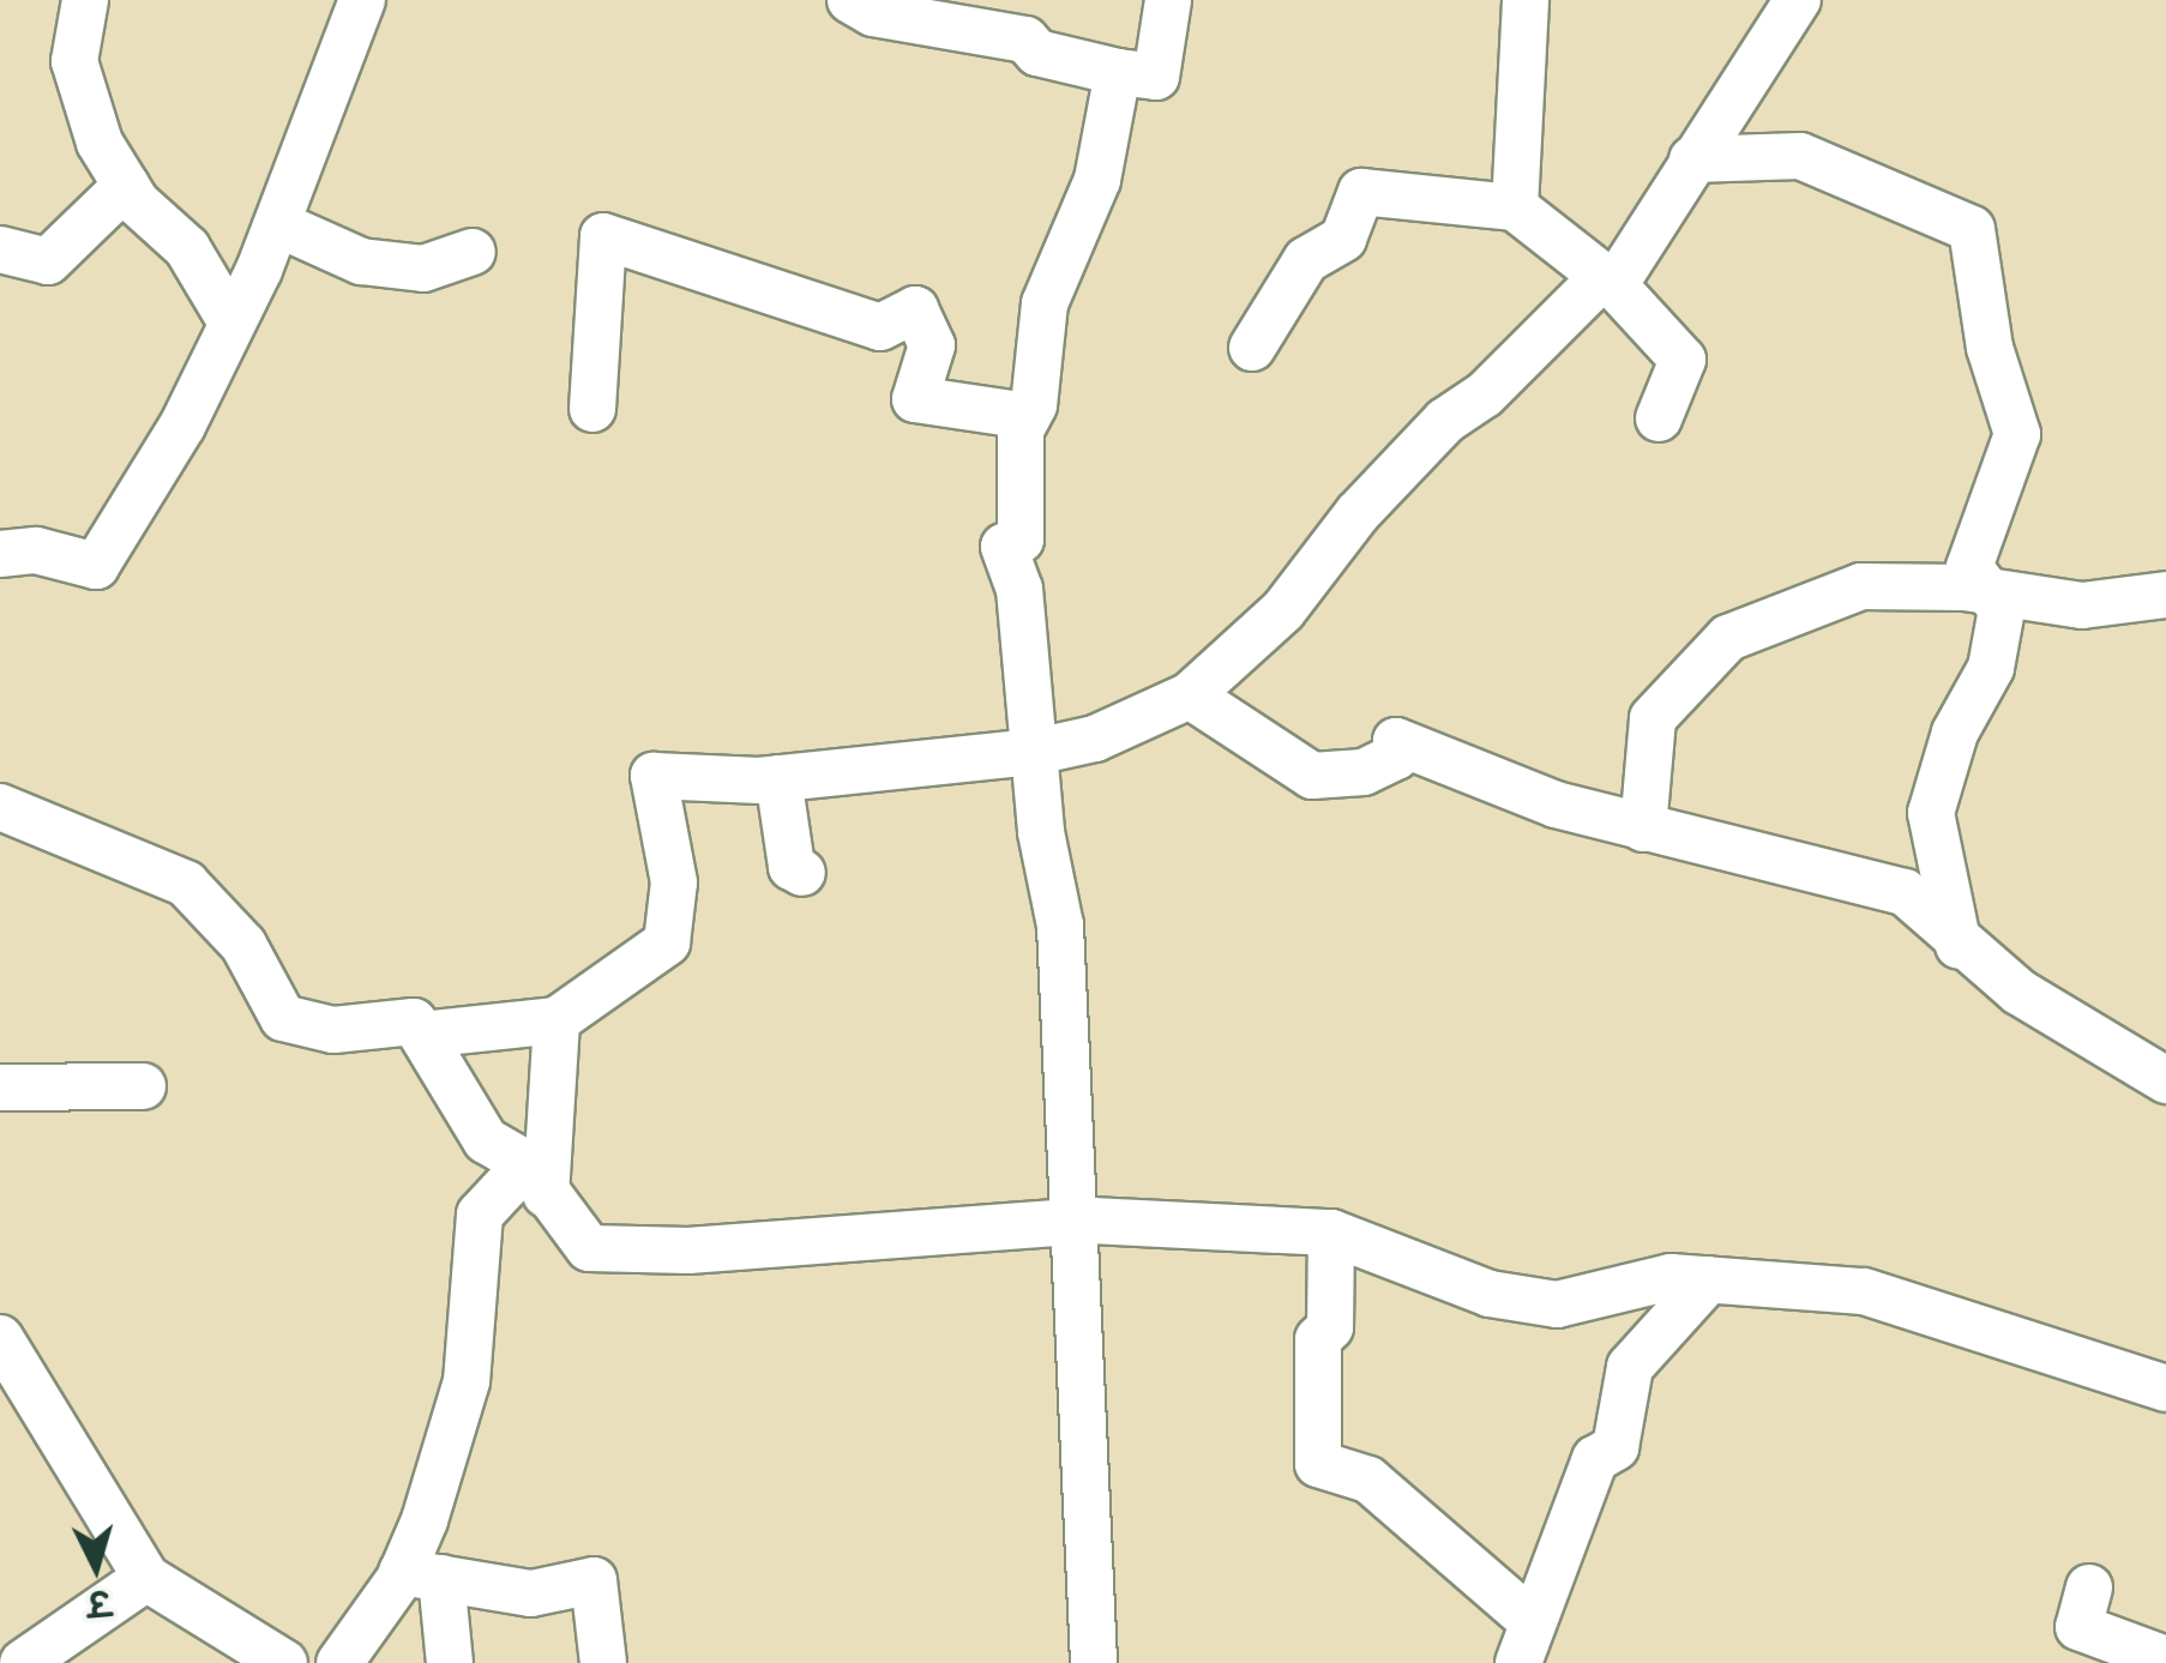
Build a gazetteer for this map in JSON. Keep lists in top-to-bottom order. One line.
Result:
{"north":"bottom"}
